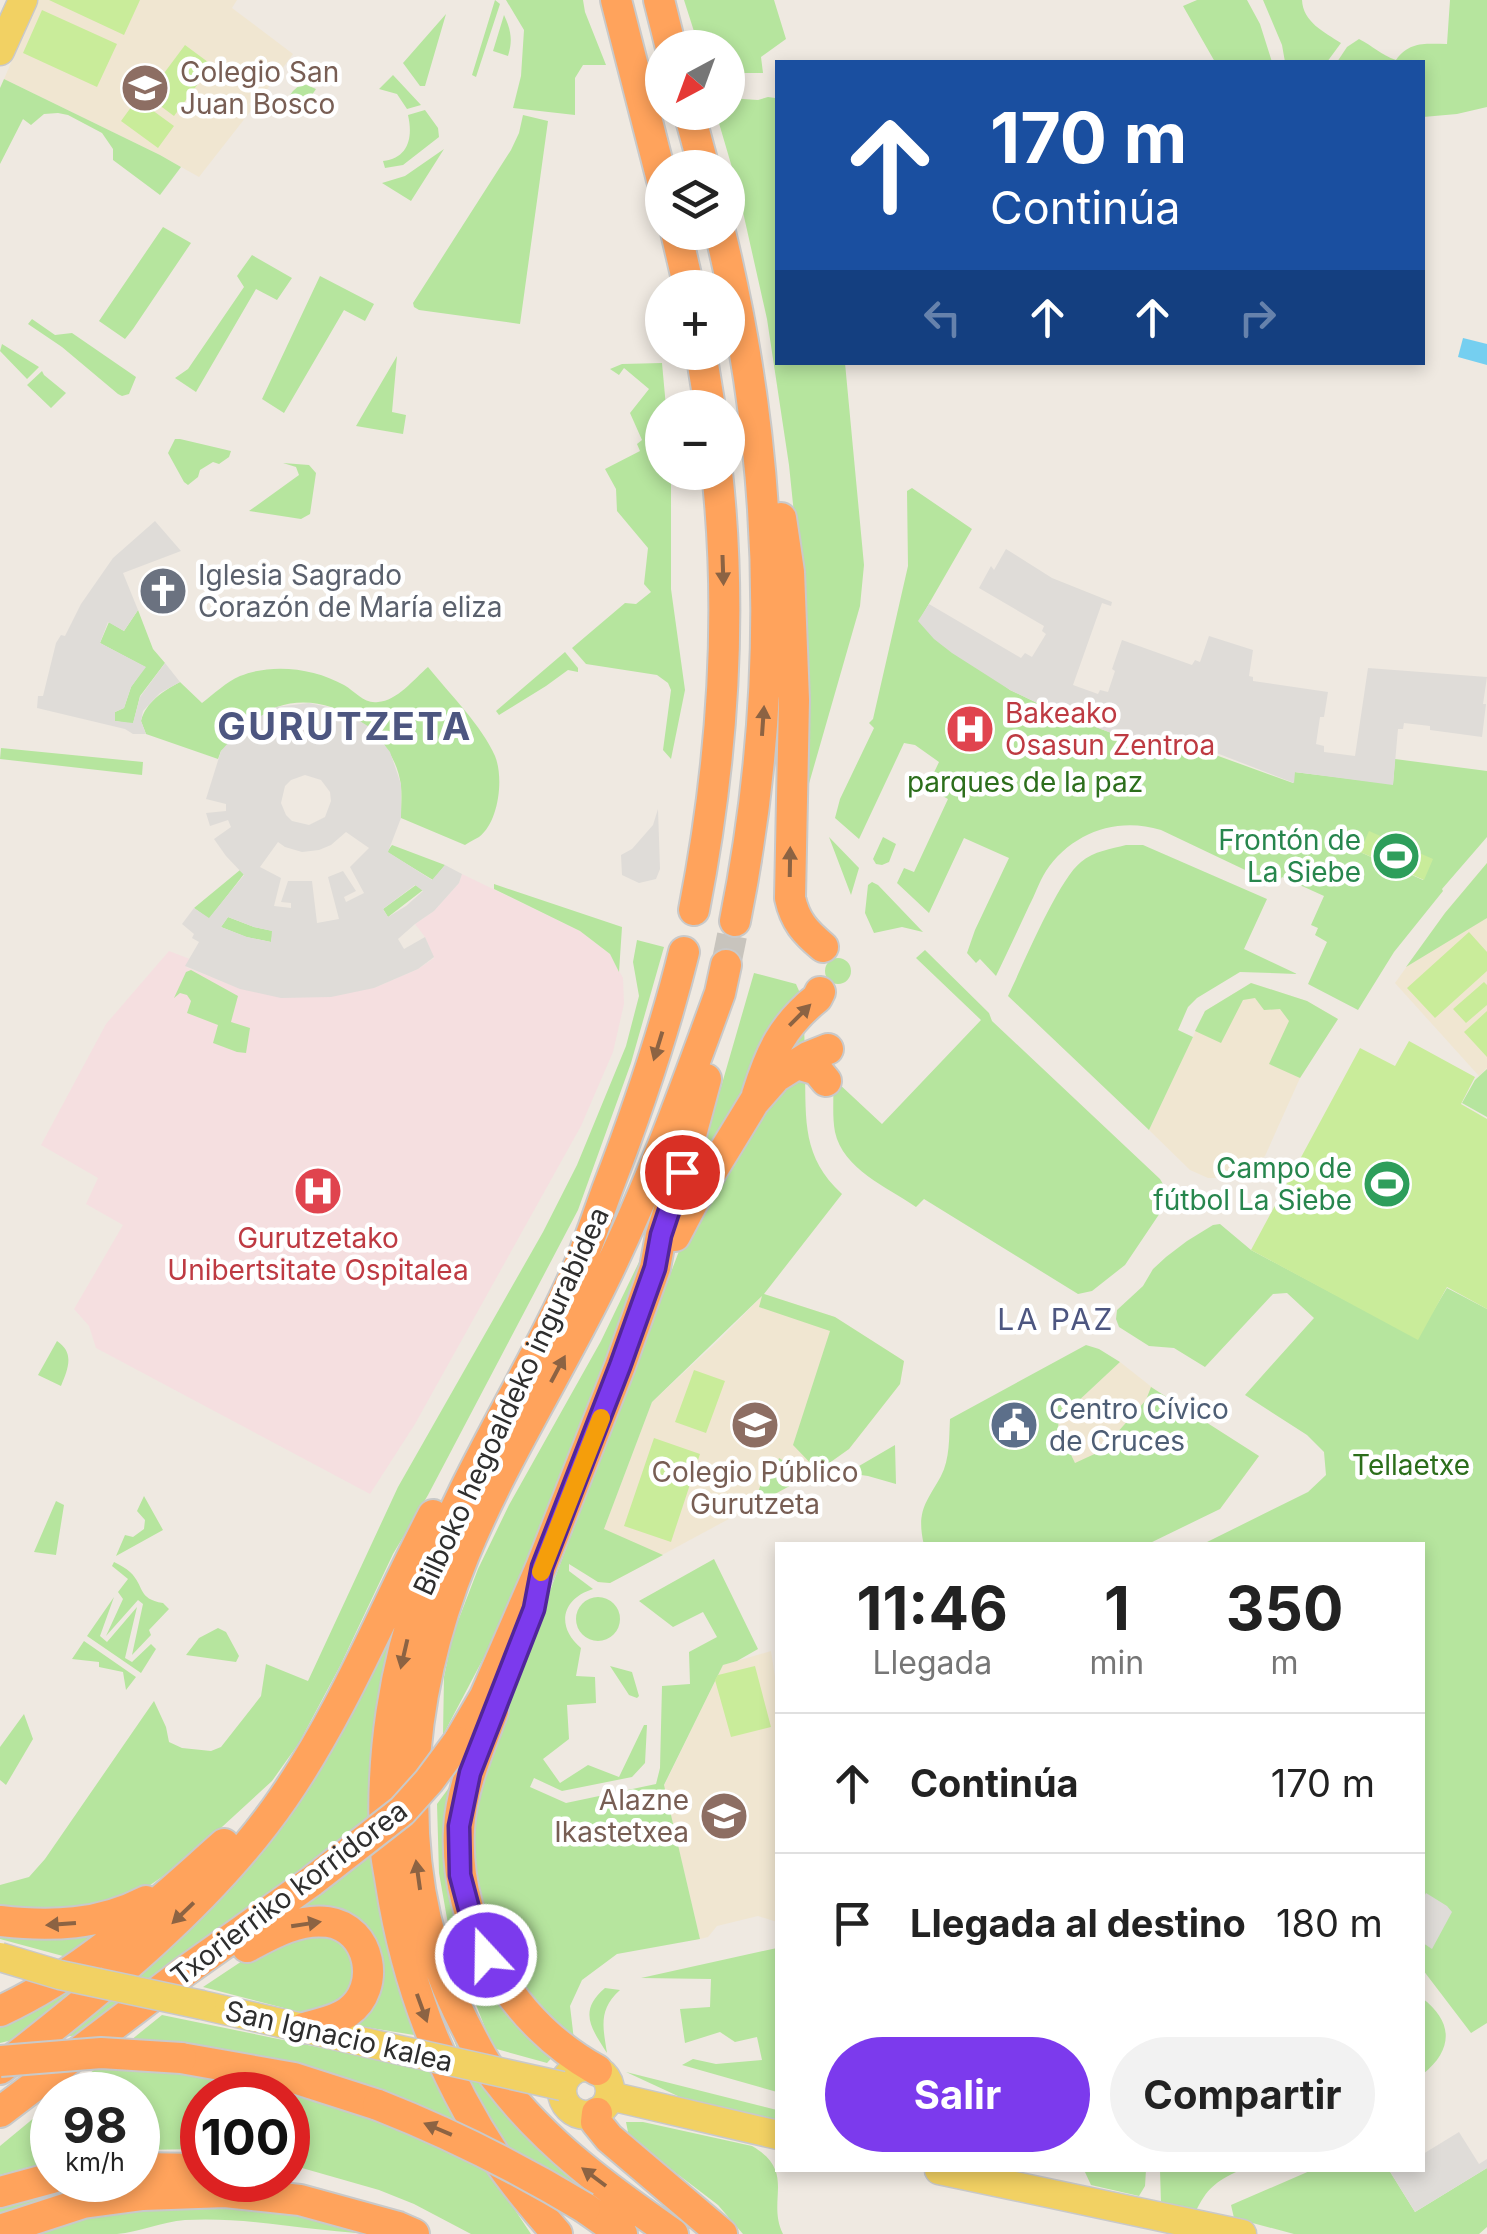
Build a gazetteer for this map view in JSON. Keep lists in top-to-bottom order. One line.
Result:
{"streets":{"highway":["Bilboko hegoaldeko ingurabidea","Txorierriko korridorea"],"main road":["San Ignacio kalea"]},"crossings":[["Bilboko hegoaldeko ingurabidea","Txorierriko korridorea"]],"districts":["GURUTZETA","LA PAZ"],"parks":["parques de la paz","Tellaetxe"],"places":{"school or university":["Colegio San Juan Bosco","Colegio Público Gurutzeta","Alazne Ikastetxea"],"church":["Iglesia Sagrado Corazón de María eliza"],"hospital":["Bakeako Osasun Zentroa","Gurutzetako Unibertsitate Ospitalea"],"sports":["Frontón de La Siebe","Campo de fútbol La Siebe"],"public building":["Centro Cívico de Cruces"]},"north":"bottom left","page":{"map_buttons":["+","−"],"turn":["170 m","Continúa"],"eta":["11:46","Llegada","1","min","350","m"],"list":[{"name":"Continúa","value":"170 m"},{"name":"Llegada al destino","value":"180 m"}],"buttons":["Salir","Compartir"],"speed":"98 km/h","limit":"100"}}
